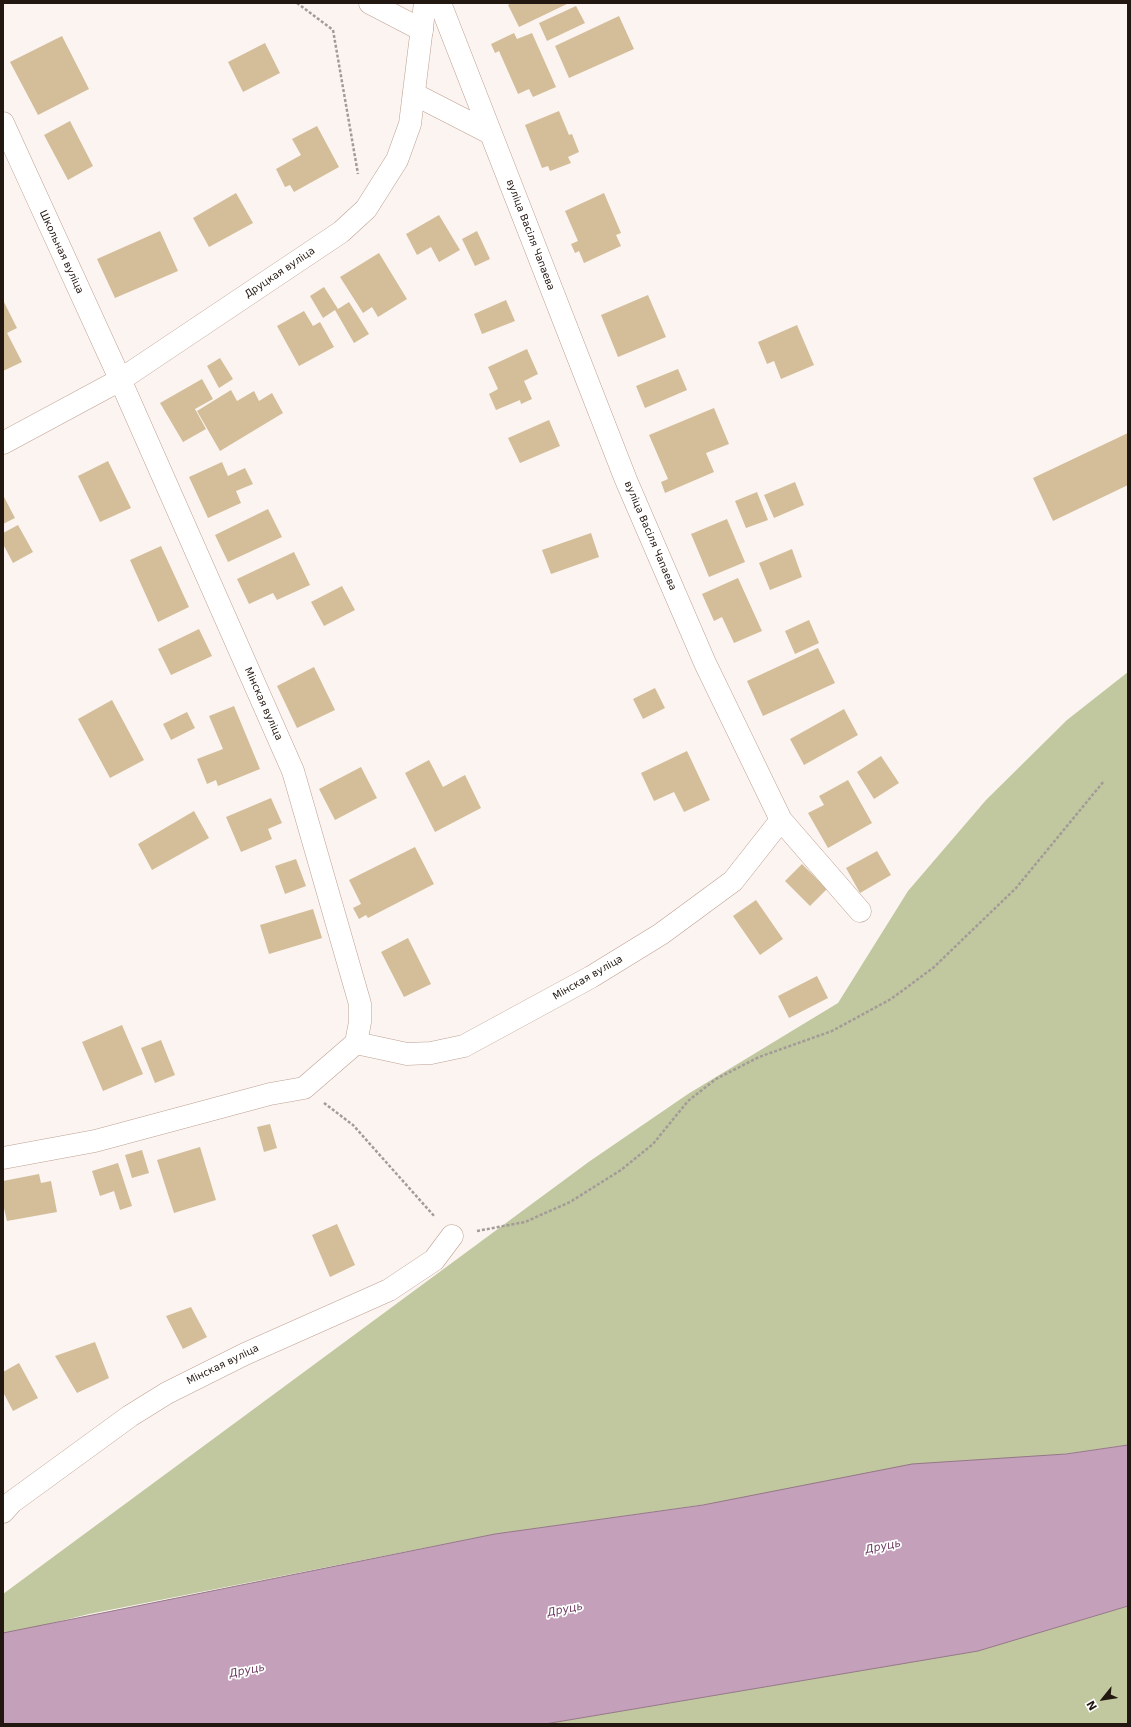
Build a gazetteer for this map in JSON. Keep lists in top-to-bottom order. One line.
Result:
{"streets":{"street":["вуліца Васіля Чапаева","Школьная вуліца","Друцкая вуліца","Мінская вуліца"]},"crossings":[["вуліца Васіля Чапаева","Мінская вуліца"],["Школьная вуліца","Друцкая вуліца"],["Школьная вуліца","Мінская вуліца"],["Друцкая вуліца","Мінская вуліца"]],"water":["Друць"],"north":"bottom left"}
